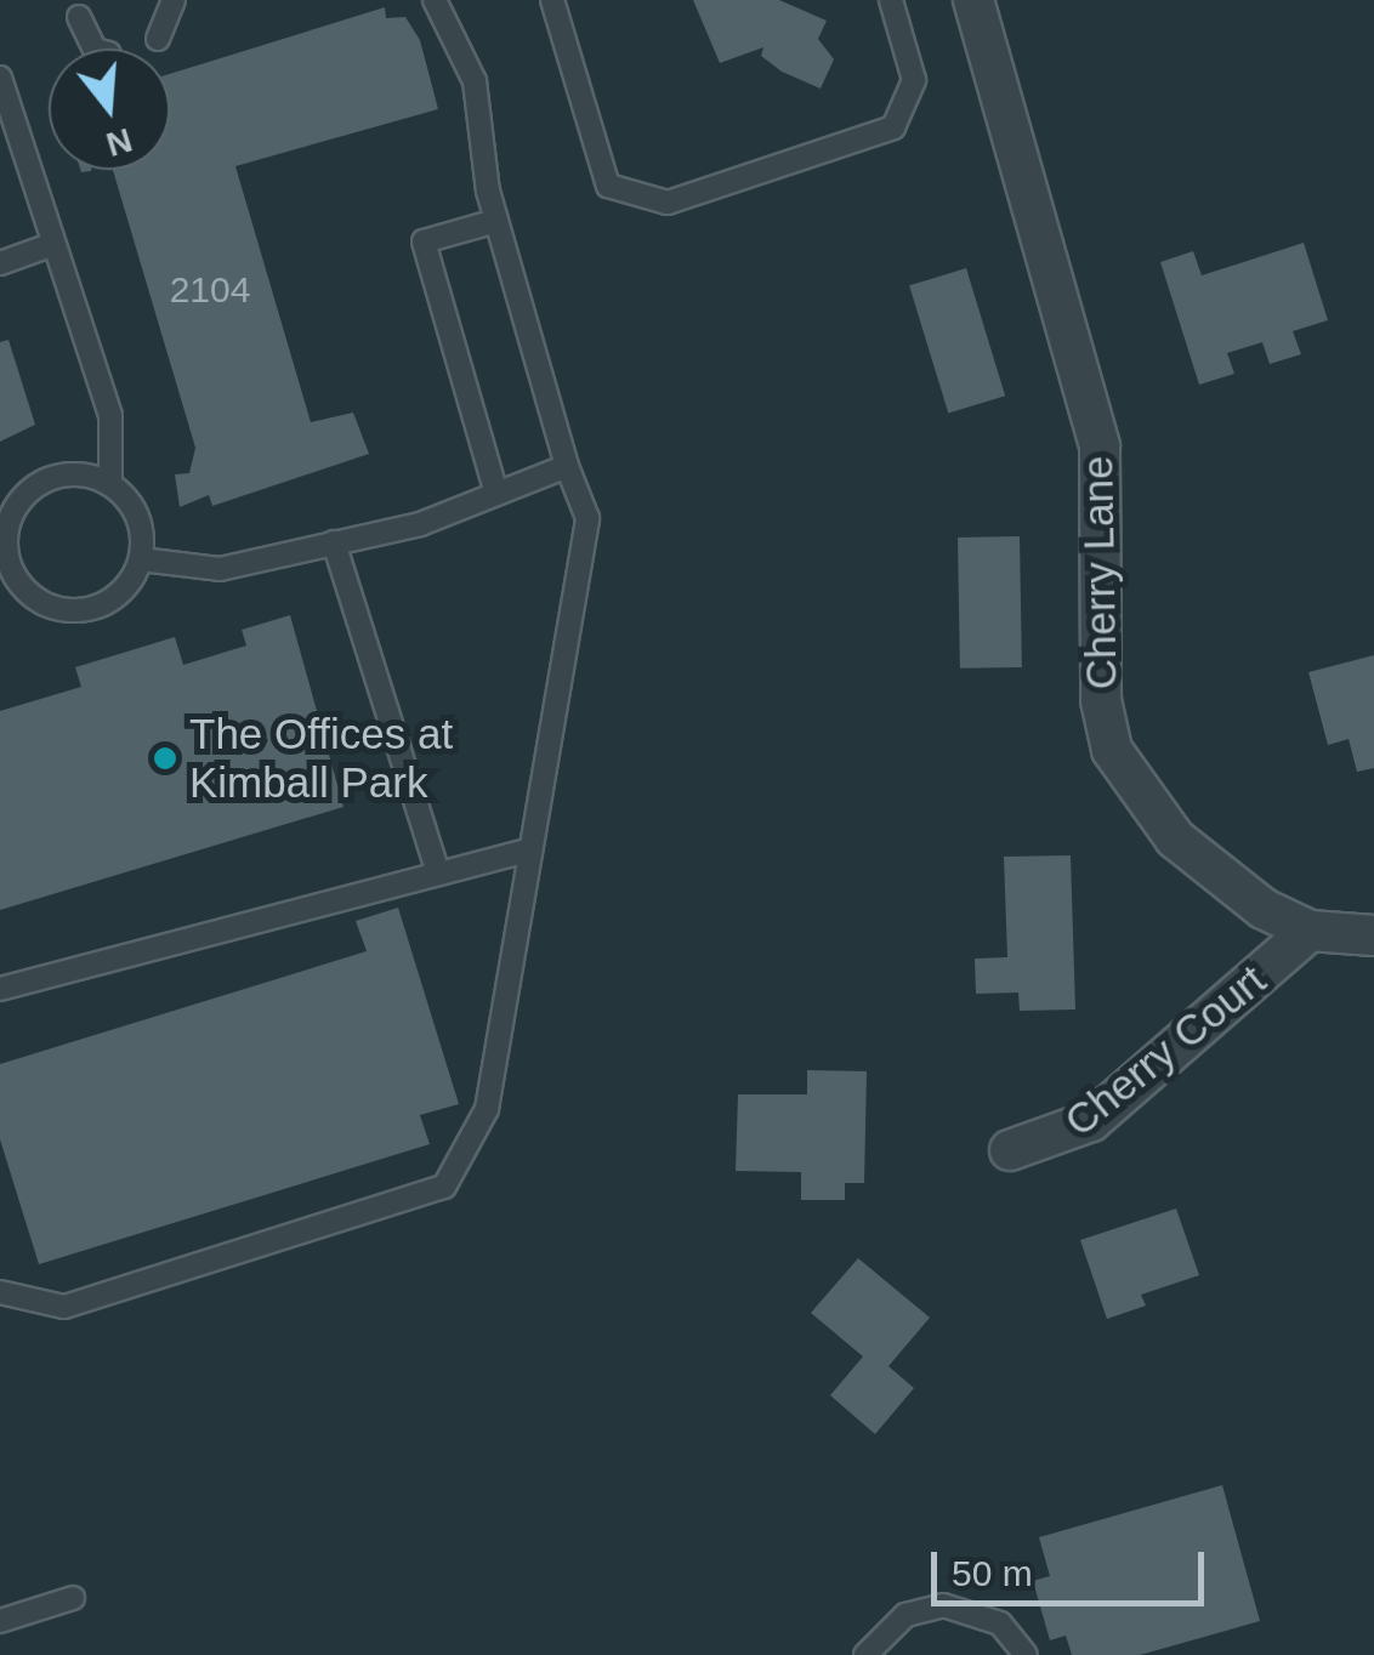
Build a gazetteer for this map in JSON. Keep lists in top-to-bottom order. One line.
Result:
{"streets":{"street":["Cherry Lane","Cherry Court"]},"crossings":[["Cherry Lane","Cherry Court"]],"places":["The Offices at Kimball Park"],"house_numbers":["2104"],"scale_bar":"50 m","north":"bottom"}
